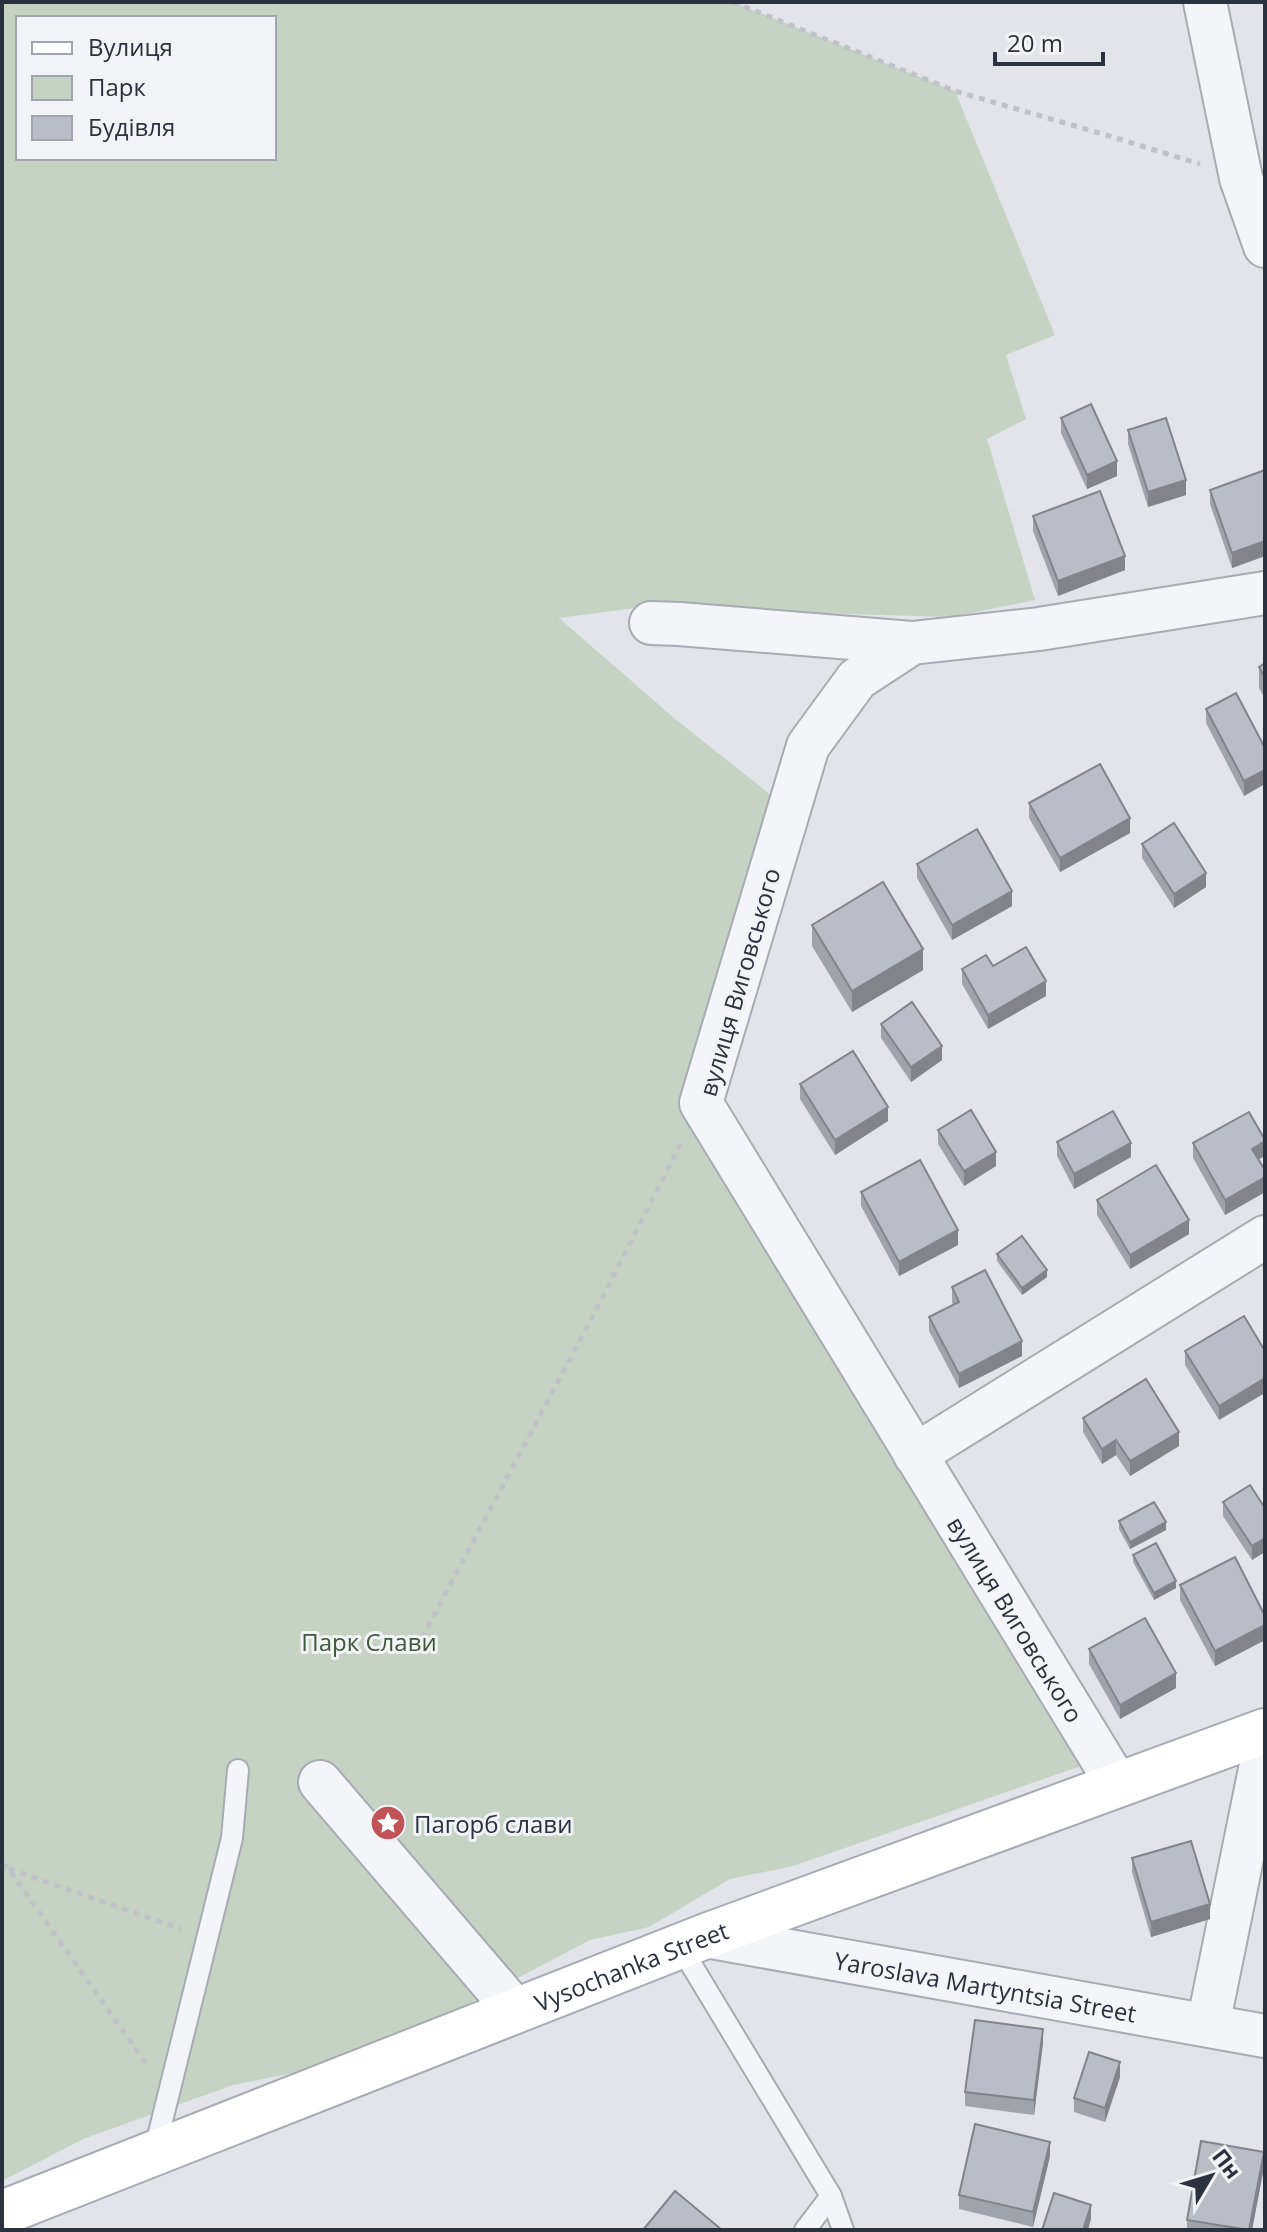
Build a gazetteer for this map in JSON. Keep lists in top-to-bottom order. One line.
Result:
{"streets":{"street":["вулиця Виговського","Vysochanka Street","Yaroslava Martyntsia Street"]},"crossings":[["вулиця Виговського","Vysochanka Street"],["Vysochanka Street","Yaroslava Martyntsia Street"]],"parks":["Парк Слави"],"places":{"place":["Пагорб слави"]},"legend":["Вулиця","Парк","Будівля"],"scale_bar":"20 m","north":"top right"}
